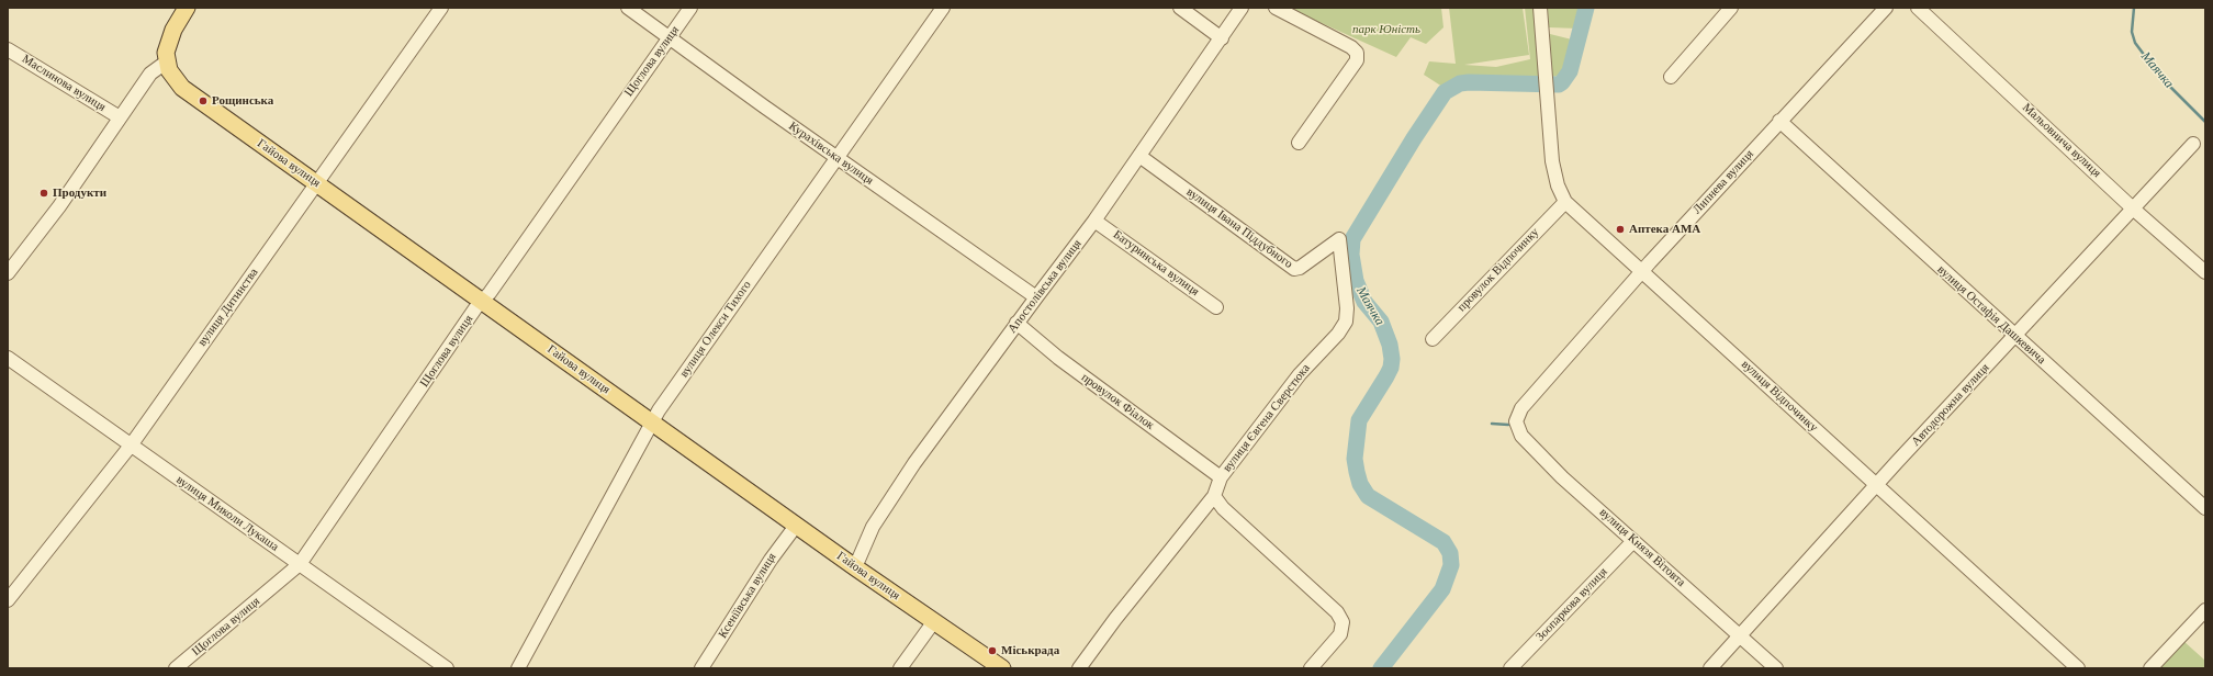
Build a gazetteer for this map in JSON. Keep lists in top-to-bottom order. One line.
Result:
{"streets":{"main road":["Гайова вулиця"],"street":["Щоглова вулиця","Маслинова вулиця","Мальовнича вулиця","Курахівська вулиця","Липнева вулиця","вулиця Івана Піддубного","Батуринська вулиця","провулок Відпочинку","Апостолівська вулиця","вулиця Дитинства","вулиця Остафія Дашкевича","вулиця Олекси Тихого","вулиця Відпочинку","провулок Фіалок","Автодорожна вулиця","вулиця Євгена Сверстюка","вулиця Миколи Лукаша","вулиця Князя Вітовта","Ксеніївська вулиця","Зоопаркова вулиця"]},"crossings":[["Щоглова вулиця","Курахівська вулиця"],["Щоглова вулиця","Гайова вулиця"],["Щоглова вулиця","вулиця Миколи Лукаша"],["Мальовнича вулиця","Автодорожна вулиця"],["Курахівська вулиця","Апостолівська вулиця"],["Курахівська вулиця","вулиця Олекси Тихого"],["Гайова вулиця","Апостолівська вулиця"],["Гайова вулиця","вулиця Дитинства"],["Гайова вулиця","вулиця Олекси Тихого"],["Гайова вулиця","Ксеніївська вулиця"],["Липнева вулиця","вулиця Остафія Дашкевича"],["Липнева вулиця","вулиця Відпочинку"],["Липнева вулиця","вулиця Князя Вітовта"],["вулиця Івана Піддубного","Апостолівська вулиця"],["вулиця Івана Піддубного","вулиця Євгена Сверстюка"],["Батуринська вулиця","Апостолівська вулиця"],["провулок Відпочинку","вулиця Відпочинку"],["Апостолівська вулиця","провулок Фіалок"],["вулиця Дитинства","вулиця Миколи Лукаша"],["вулиця Остафія Дашкевича","Автодорожна вулиця"],["вулиця Відпочинку","Автодорожна вулиця"],["провулок Фіалок","вулиця Євгена Сверстюка"],["Автодорожна вулиця","вулиця Князя Вітовта"],["вулиця Князя Вітовта","Зоопаркова вулиця"]],"water":["Маячка"],"parks":["парк Юність"],"places":["Рощинська","Продукти","Аптека АМА","Міськрада"]}
